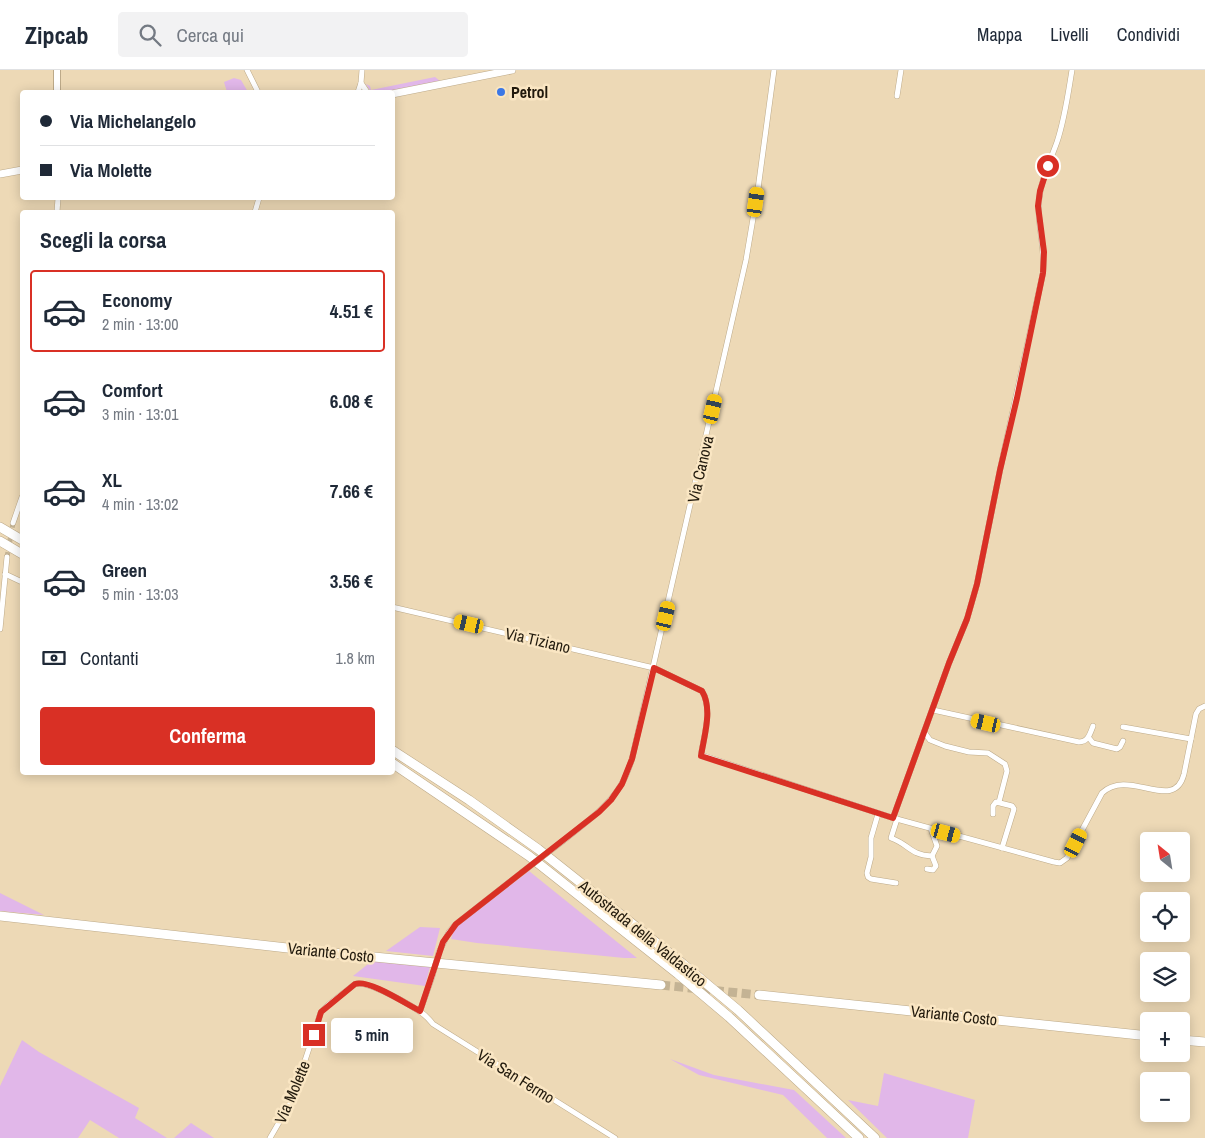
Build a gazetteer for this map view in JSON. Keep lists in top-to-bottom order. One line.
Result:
{"streets":{"highway":["Autostrada della Valdastico","Variante Costo"],"street":["Via Canova","Via Tiziano","Via San Fermo","Via Molette"]},"crossings":[["Via Canova","Via Tiziano"],["Via Canova","Via San Fermo"],["Via Canova","Via Molette"],["Via San Fermo","Via Molette"]],"places":["Petrol"],"north":"top left","page":{"header":"Zipcab","search":"Cerca qui","nav":["Mappa","Livelli","Condividi"],"banner":["Via Michelangelo","Via Molette"],"heading":"Scegli la corsa","list":[{"name":"Economy","note":"2 min · 13:00","value":"4.51 €"},{"name":"Comfort","note":"3 min · 13:01","value":"6.08 €"},{"name":"XL","note":"4 min · 13:02","value":"7.66 €"},{"name":"Green","note":"5 min · 13:03","value":"3.56 €"}],"pay":["Contanti","1.8 km"],"buttons":"Conferma","map_buttons":["+","−"],"bubble":"5 min"}}
